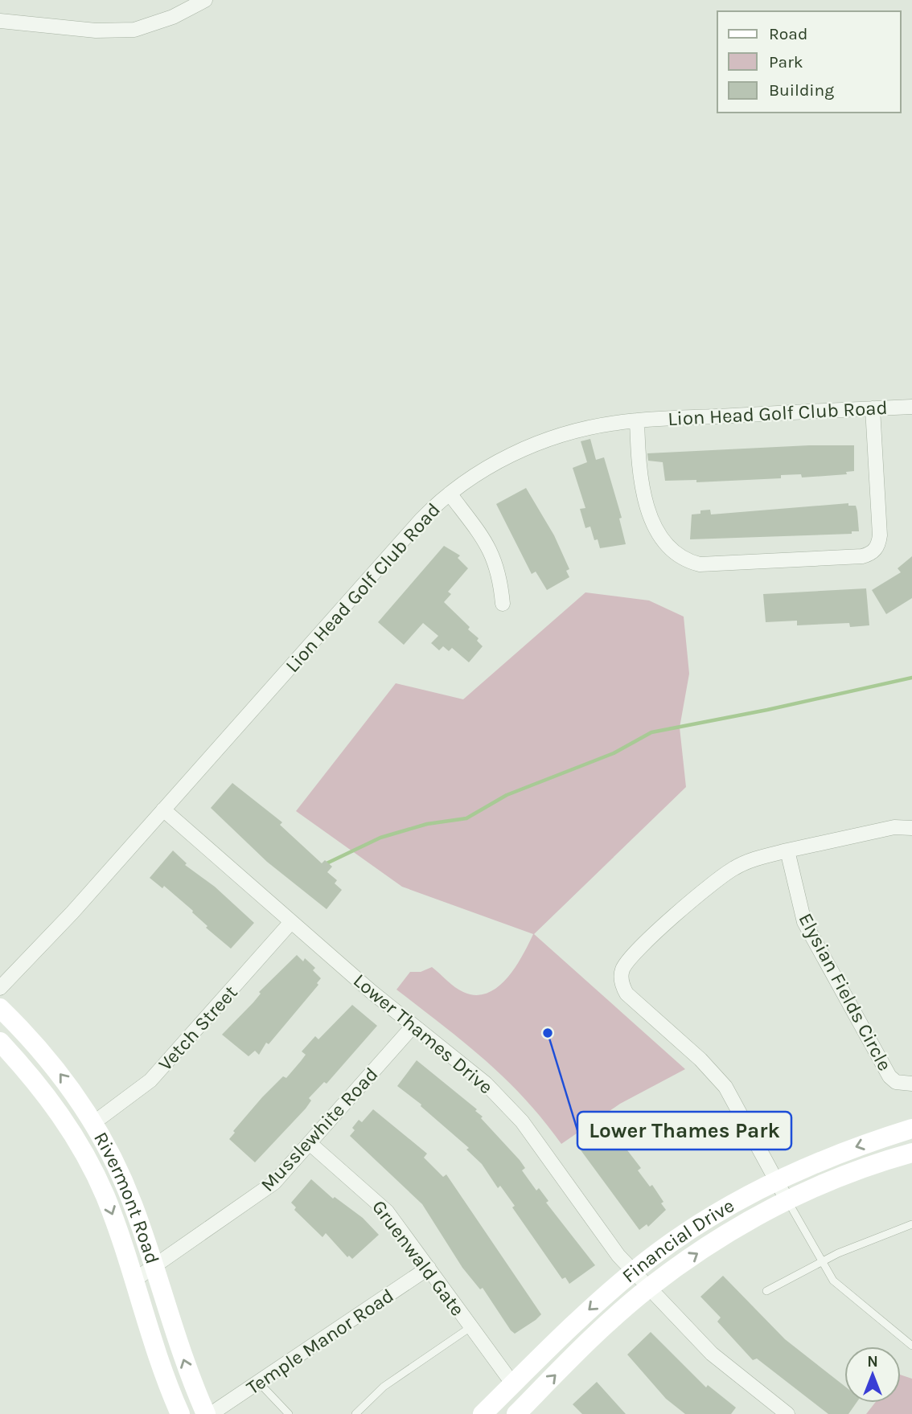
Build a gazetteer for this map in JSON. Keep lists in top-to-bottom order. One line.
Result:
{"streets":{"street":["Lion Head Golf Club Road","Elysian Fields Circle","Vetch Street","Lower Thames Drive","Musslewhite Road","Rivermont Road","Financial Drive","Gruenwald Gate","Temple Manor Road"]},"crossings":[["Lion Head Golf Club Road","Lower Thames Drive"],["Vetch Street","Lower Thames Drive"],["Vetch Street","Rivermont Road"],["Lower Thames Drive","Musslewhite Road"],["Lower Thames Drive","Financial Drive"],["Musslewhite Road","Rivermont Road"],["Musslewhite Road","Gruenwald Gate"],["Financial Drive","Gruenwald Gate"],["Gruenwald Gate","Temple Manor Road"]],"places":["Lower Thames Park"],"legend":["Road","Park","Building"],"north":"top"}
